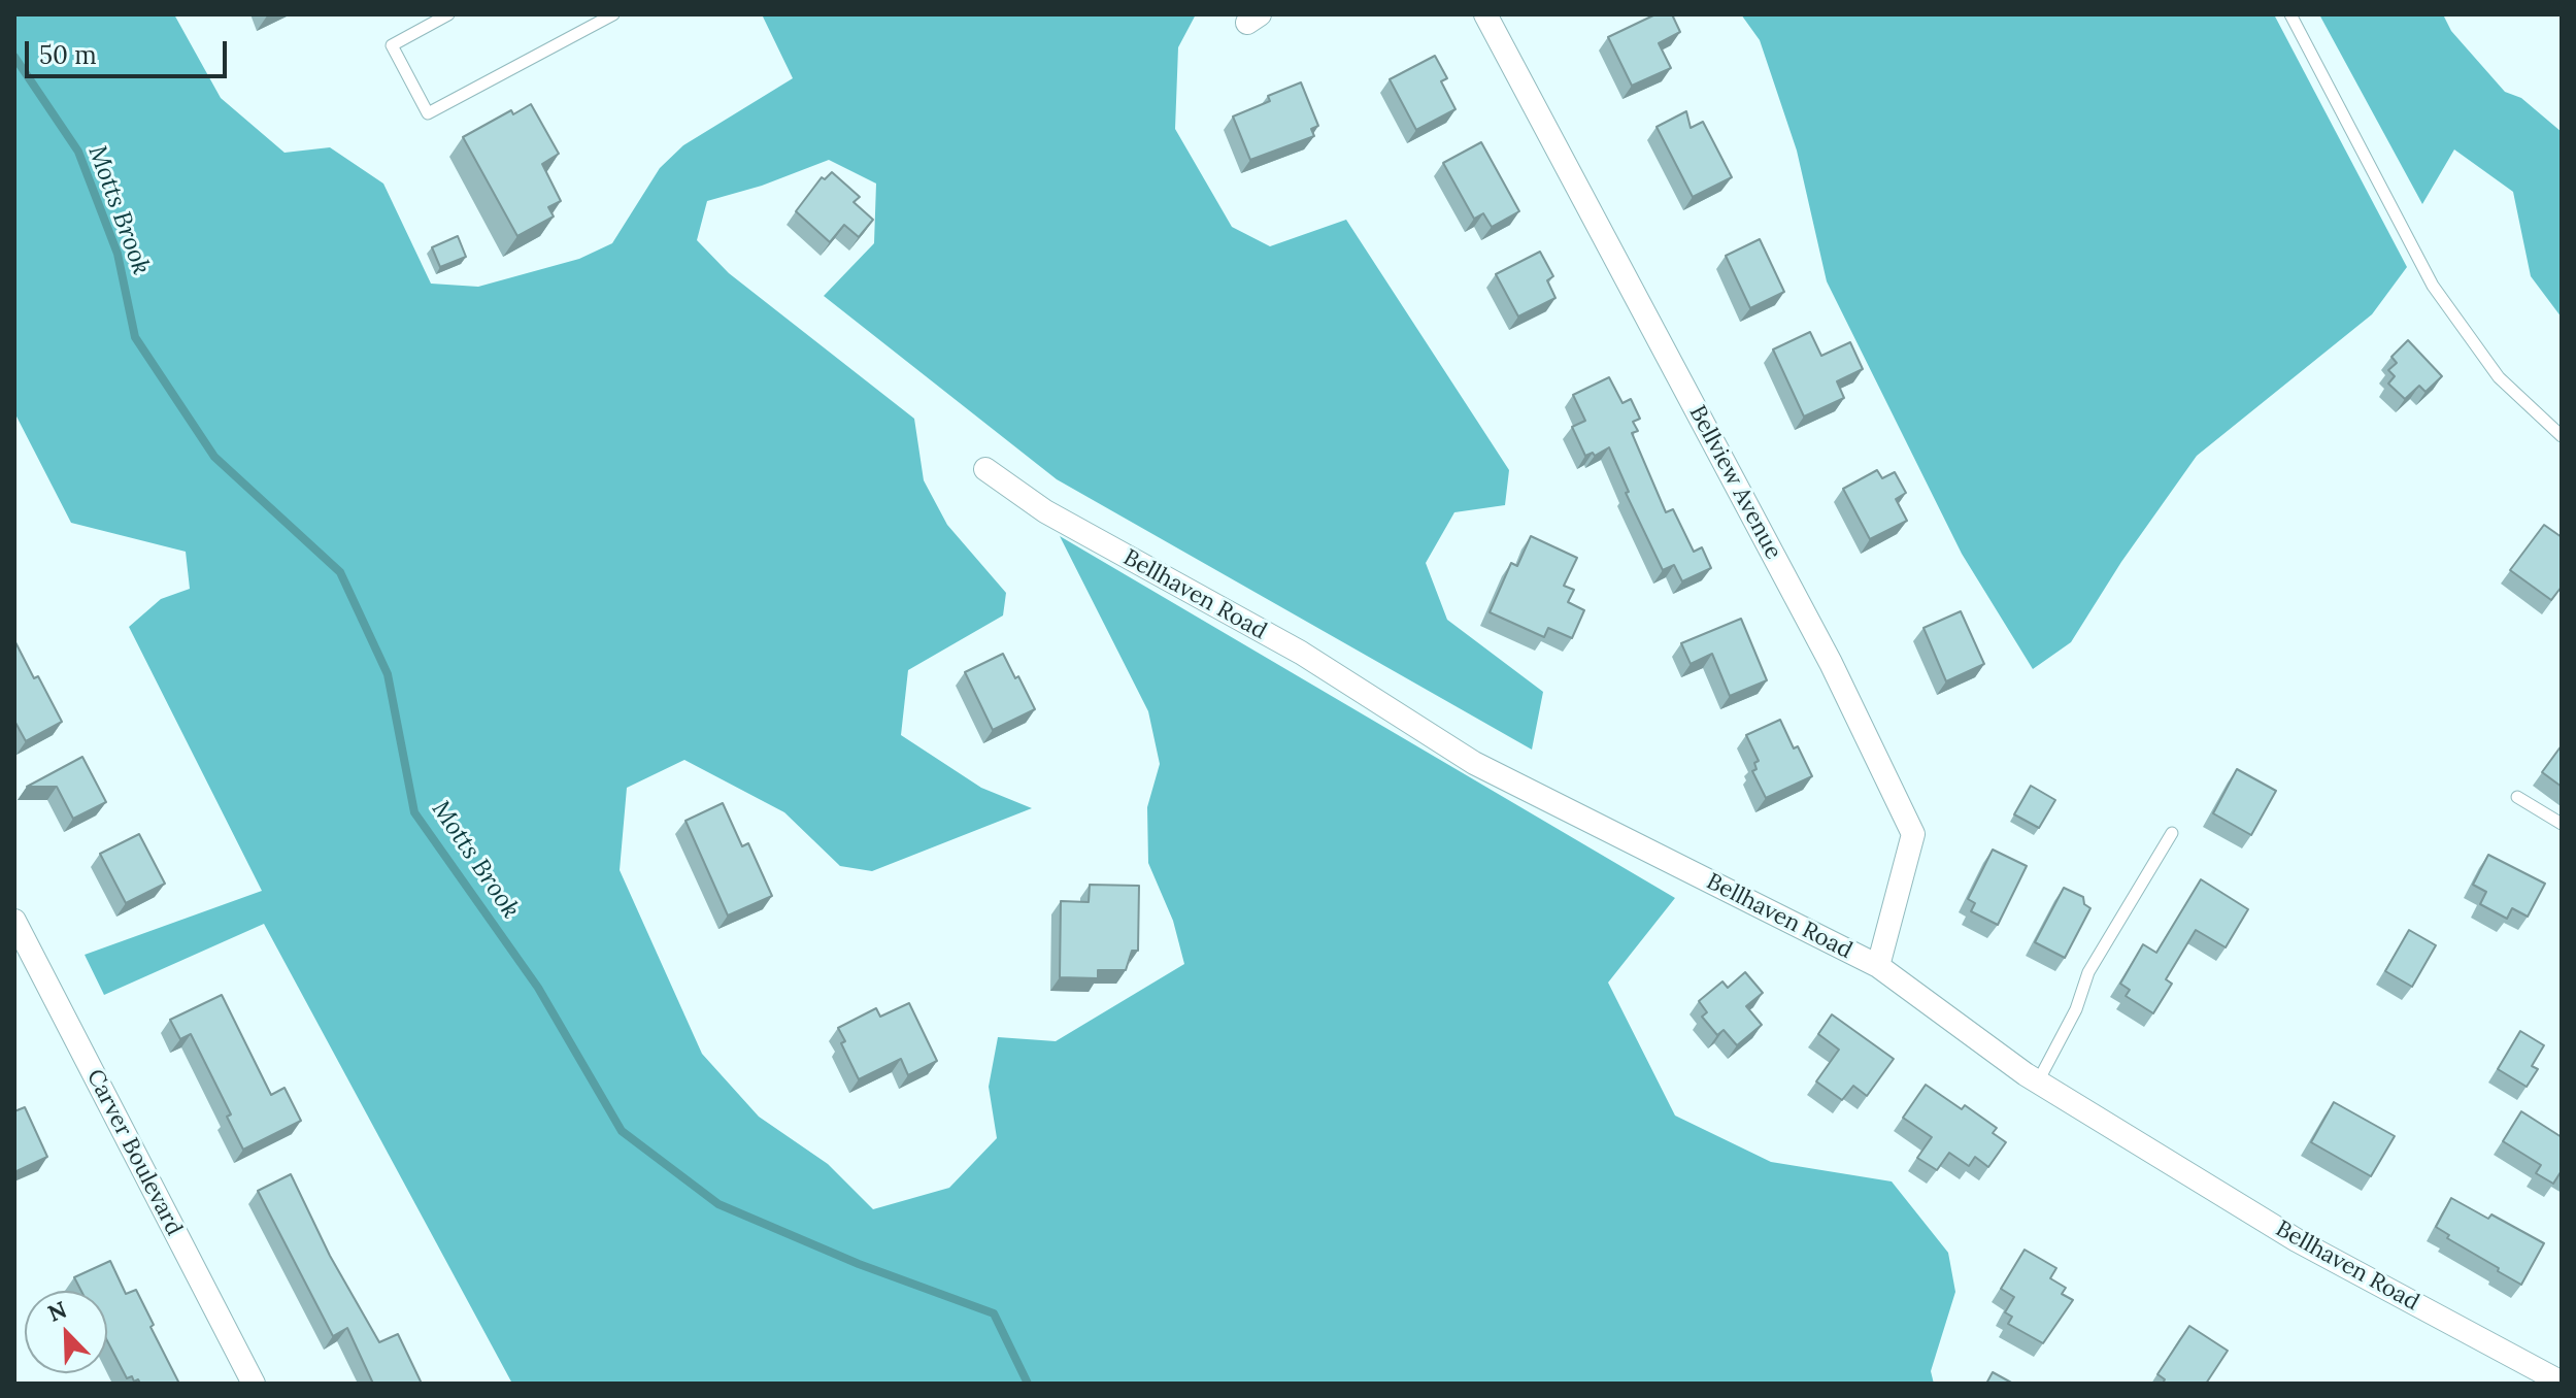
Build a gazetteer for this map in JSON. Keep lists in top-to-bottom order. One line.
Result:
{"streets":{"street":["Bellview Avenue","Bellhaven Road","Carver Boulevard"]},"crossings":[["Bellview Avenue","Bellhaven Road"]],"water":["Motts Brook"],"scale_bar":"50 m","north":"top left"}
